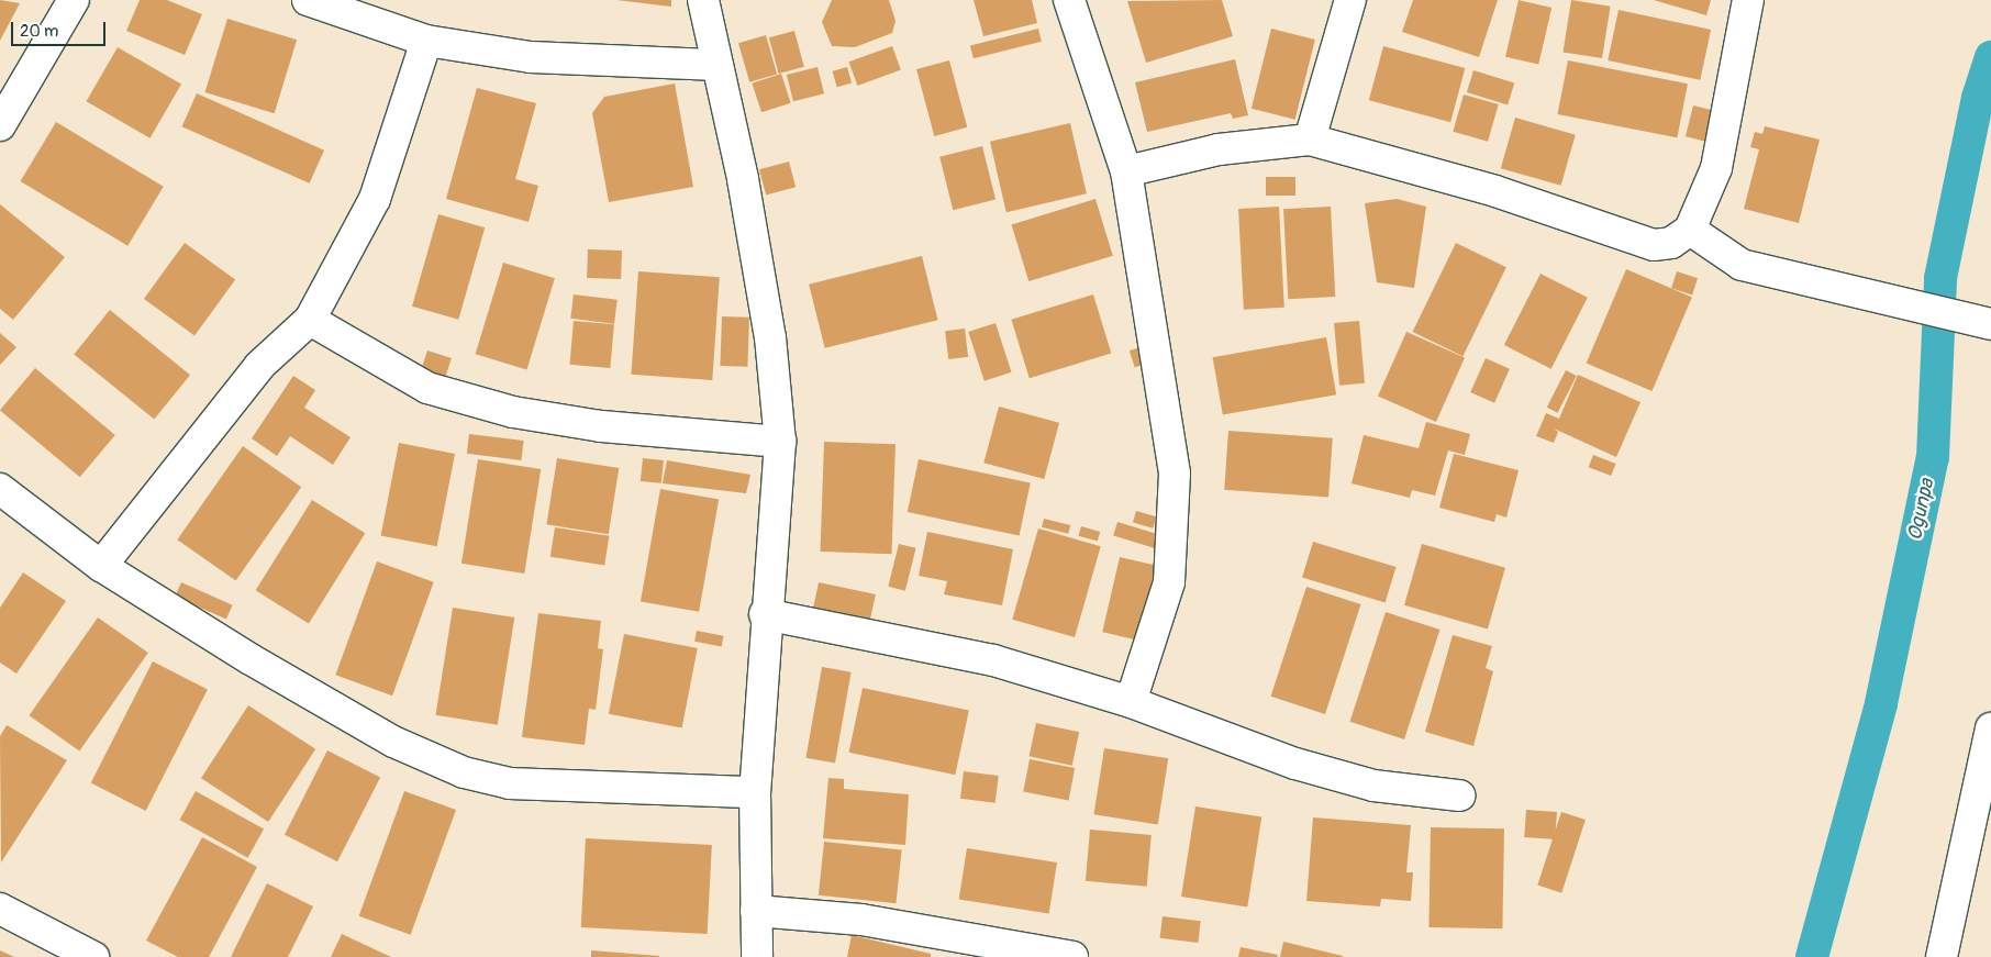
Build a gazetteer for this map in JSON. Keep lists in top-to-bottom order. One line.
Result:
{"water":["Ogunpa"],"scale_bar":"20 m"}
